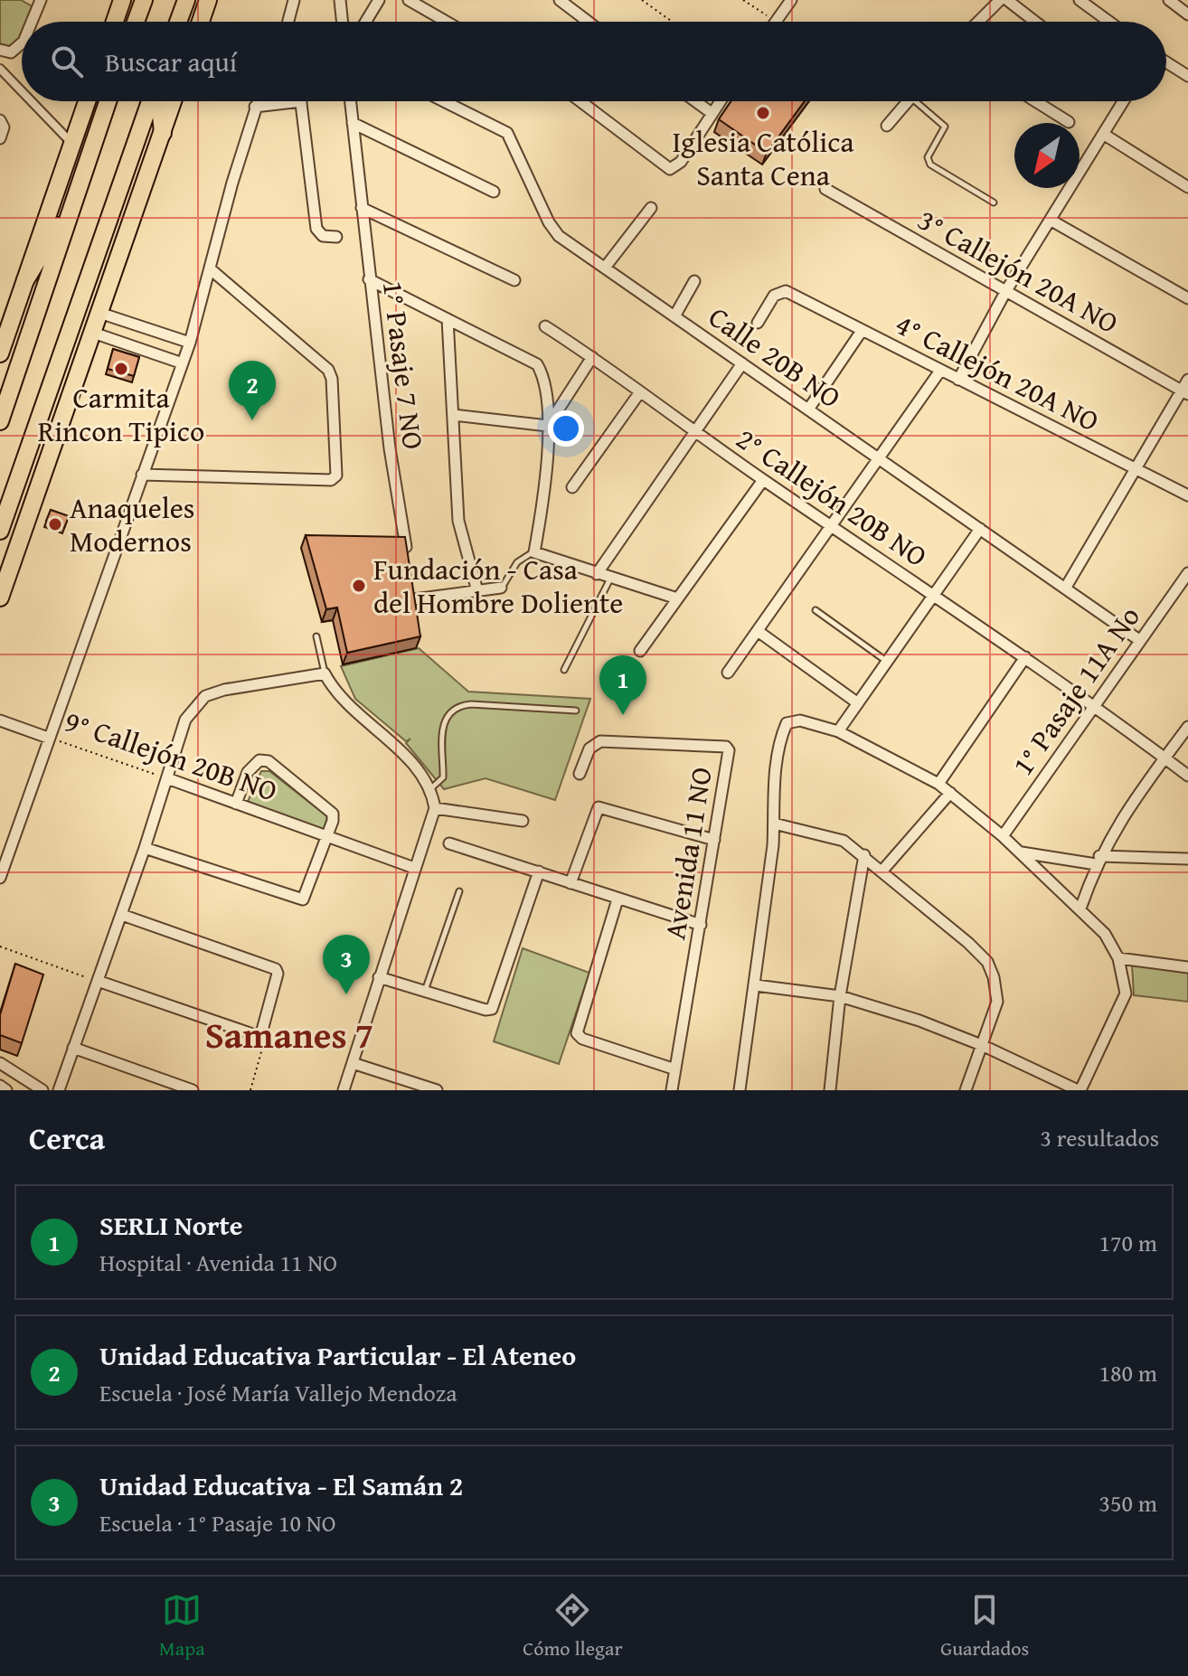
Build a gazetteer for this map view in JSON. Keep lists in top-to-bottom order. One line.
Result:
{"streets":{"street":["3° Callejón 20A NO","Calle 20B NO","1° Pasaje 7 NO","4° Callejón 20A NO","2° Callejón 20B NO","1° Pasaje 11A No","9° Callejón 20B NO","Avenida 11 NO"]},"crossings":[["Calle 20B NO","1° Pasaje 11A No"],["2° Callejón 20B NO","1° Pasaje 11A No"]],"districts":["Samanes 7"],"places":["Iglesia Católica Santa Cena","Carmita Rincon Tipico","Anaqueles Modernos","Fundación - Casa del Hombre Doliente"],"north":"bottom left","page":{"search":"Buscar aquí","pins":["2","1","3"],"heading":["Cerca","3 resultados"],"list":[{"mark":"1","name":"SERLI Norte","note":"Hospital · Avenida 11 NO","value":"170 m"},{"mark":"2","name":"Unidad Educativa Particular - El Ateneo","note":"Escuela · José María Vallejo Mendoza","value":"180 m"},{"mark":"3","name":"Unidad Educativa - El Samán 2","note":"Escuela · 1° Pasaje 10 NO","value":"350 m"}],"nav":["Mapa","Cómo llegar","Guardados"]}}
